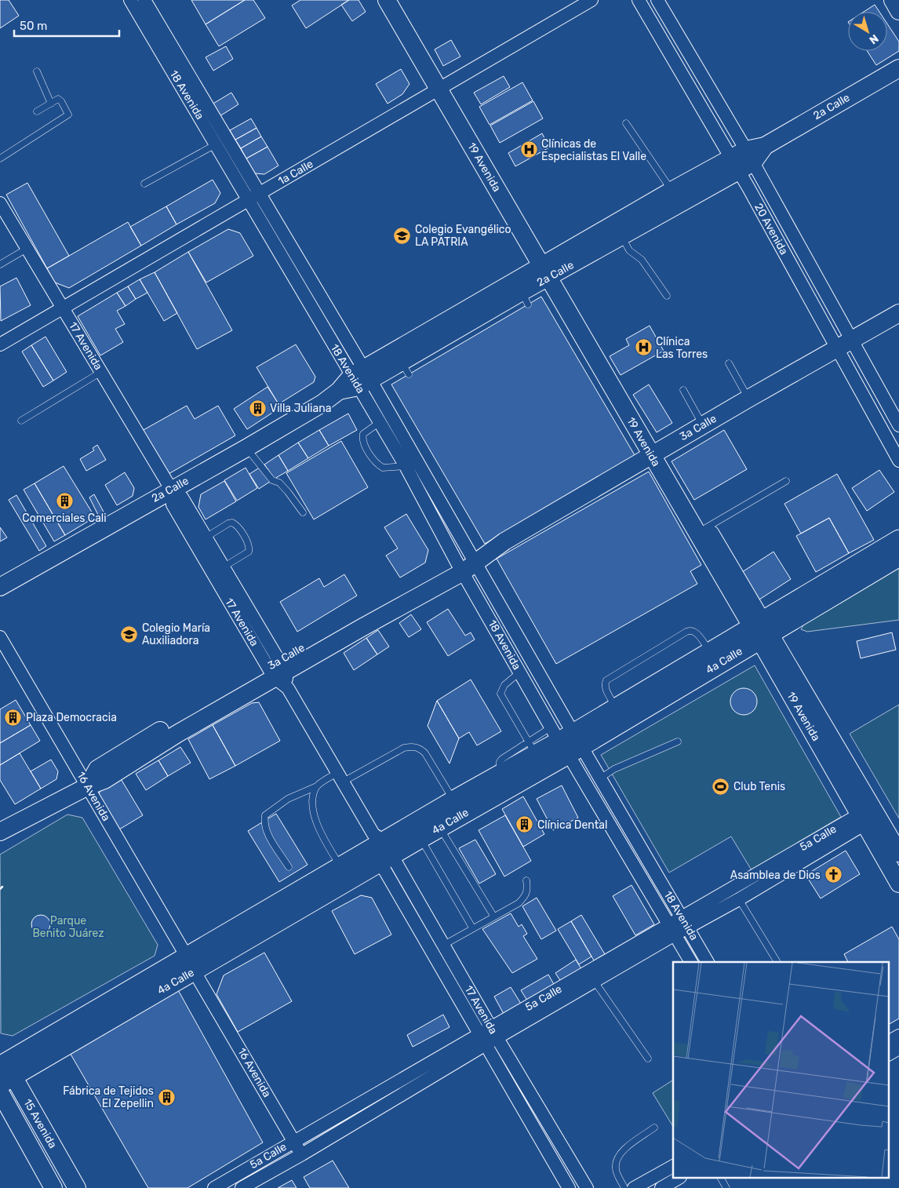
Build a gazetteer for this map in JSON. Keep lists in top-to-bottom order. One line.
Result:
{"streets":{"main road":["4a Calle"],"street":["18 Avenida","2a Calle","19 Avenida","1a Calle","20 Avenida","17 Avenida","3a Calle","16 Avenida","5a Calle","15 Avenida"]},"crossings":[["18 Avenida","2a Calle"],["18 Avenida","1a Calle"],["18 Avenida","3a Calle"],["18 Avenida","4a Calle"],["18 Avenida","5a Calle"],["2a Calle","19 Avenida"],["2a Calle","20 Avenida"],["2a Calle","17 Avenida"],["19 Avenida","1a Calle"],["19 Avenida","3a Calle"],["19 Avenida","4a Calle"],["19 Avenida","5a Calle"],["1a Calle","17 Avenida"],["20 Avenida","3a Calle"],["17 Avenida","3a Calle"],["17 Avenida","4a Calle"],["17 Avenida","5a Calle"],["3a Calle","16 Avenida"],["4a Calle","16 Avenida"],["4a Calle","15 Avenida"],["16 Avenida","5a Calle"]],"parks":["Parque Benito Juárez"],"places":{"hospital":["Clínicas de Especialistas El Valle","Clínica Las Torres"],"school or university":["Colegio Evangélico LA PATRIA","Colegio María Auxiliadora"],"building":["Villa Juliana","Comerciales Cali","Plaza Democracia","Clínica Dental","Fábrica de Tejidos El Zepellin"],"sports":["Club Tenis"],"church":["Asamblea de Dios"]},"scale_bar":"50 m","north":"bottom right"}
